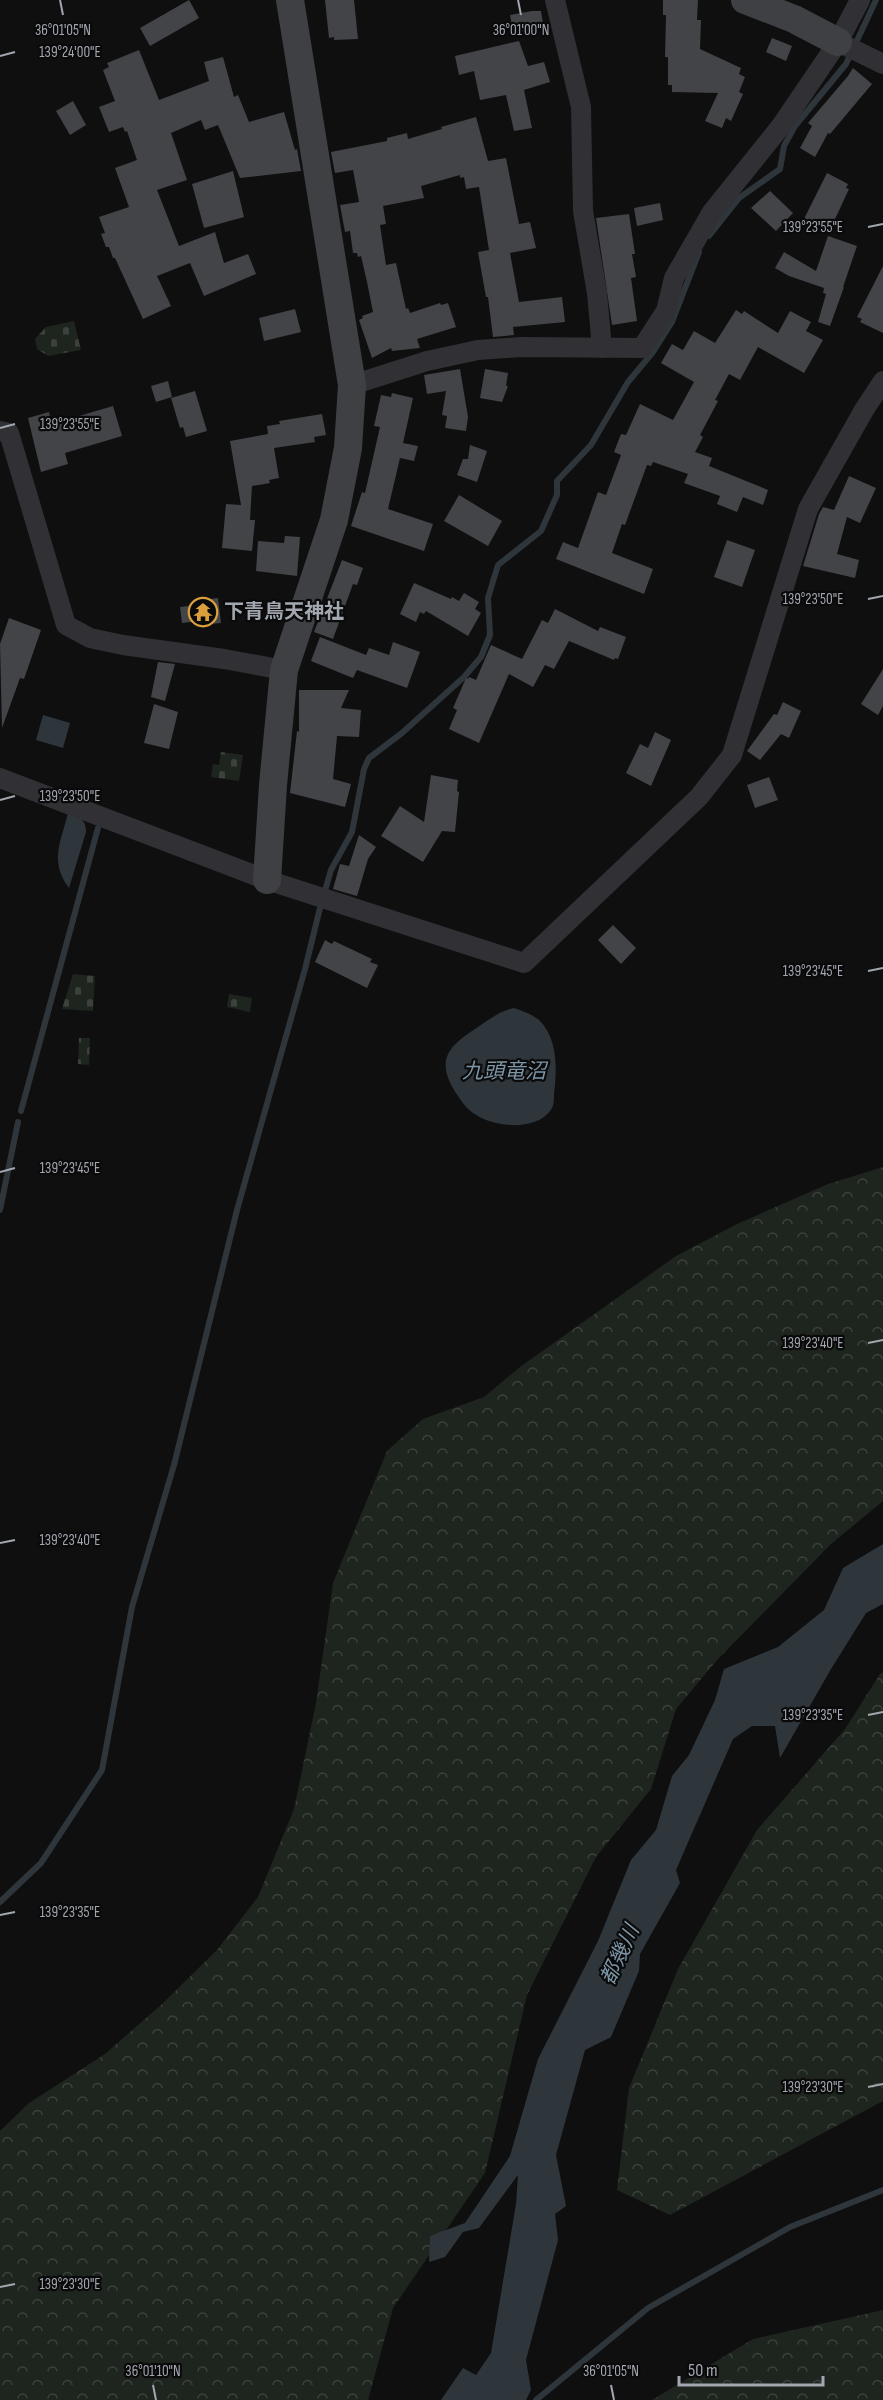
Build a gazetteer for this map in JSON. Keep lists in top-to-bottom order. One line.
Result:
{"water":["九頭竜沼","都幾川"],"places":{"temple":["下青鳥天神社"]},"scale_bar":"50 m","coordinates":["36°01'05\"N","36°01'00\"N","139°24'00\"E","139°23'55\"E","139°23'50\"E","139°23'45\"E","139°23'40\"E","139°23'35\"E","139°23'30\"E","36°01'10\"N"]}
